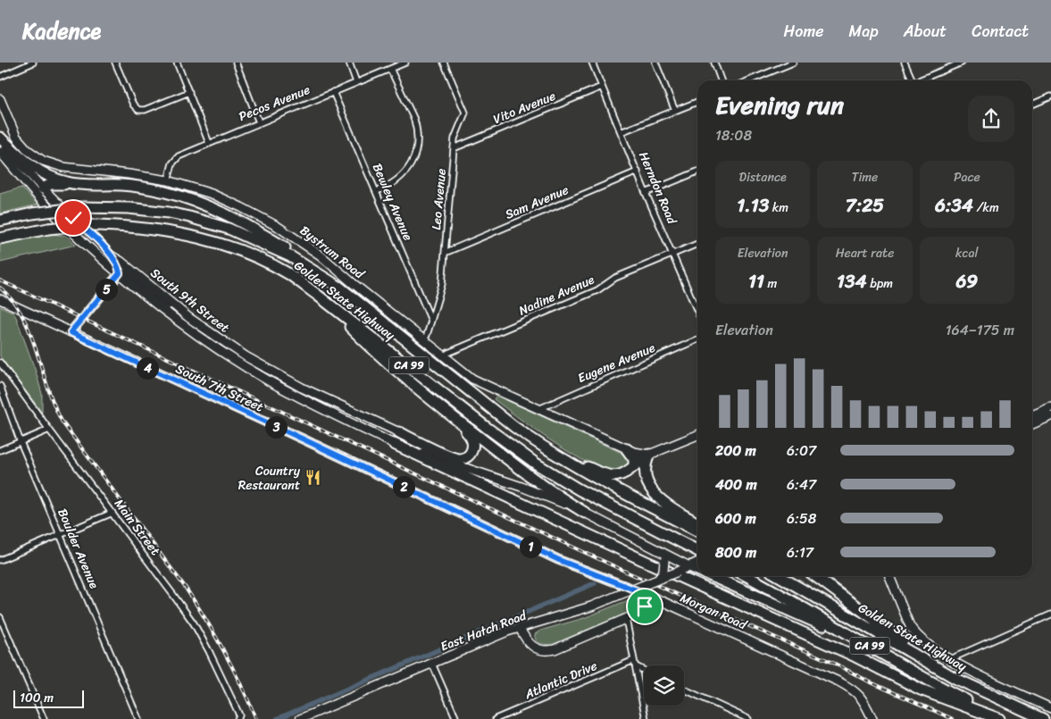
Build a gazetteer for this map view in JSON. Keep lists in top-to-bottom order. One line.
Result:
{"streets":{"highway":["Golden State Highway","CA 99"],"street":["Pecos Avenue","Vito Avenue","Herndon Road","Leo Avenue","Bewley Avenue","Sam Avenue","Bystrum Road","Nadine Avenue","South 9th Street","Eugene Avenue","South 7th Street","Main Street","Boulder Avenue","Morgan Road","East Hatch Road","Atlantic Drive"]},"crossings":[["Pecos Avenue","Bewley Avenue"],["Pecos Avenue","Bystrum Road"],["Vito Avenue","Herndon Road"],["Vito Avenue","Leo Avenue"],["Herndon Road","Sam Avenue"],["Herndon Road","Nadine Avenue"],["Leo Avenue","Bewley Avenue"],["Leo Avenue","Sam Avenue"],["Leo Avenue","Bystrum Road"],["Bystrum Road","Nadine Avenue"],["Bystrum Road","Eugene Avenue"],["South 9th Street","East Hatch Road"],["South 7th Street","Morgan Road"]],"places":{"restaurant":["Country Restaurant"]},"scale_bar":"100 m","page":{"header":"Kadence","nav":["Home","Map","About","Contact"],"heading":["Evening run","18:08"],"stats":[["Distance","1.13 km"],["Time","7:25"],["Pace","6:34 /km"],["Elevation","11 m"],["Heart rate","134 bpm"],["kcal","69"]],"pins":["5","4","3","2","1"],"chart":["Elevation","164–175 m"],"list":[{"name":"200 m","note":"6:07"},{"name":"400 m","note":"6:47"},{"name":"600 m","note":"6:58"},{"name":"800 m","note":"6:17"}],"scale":"100 m"}}
